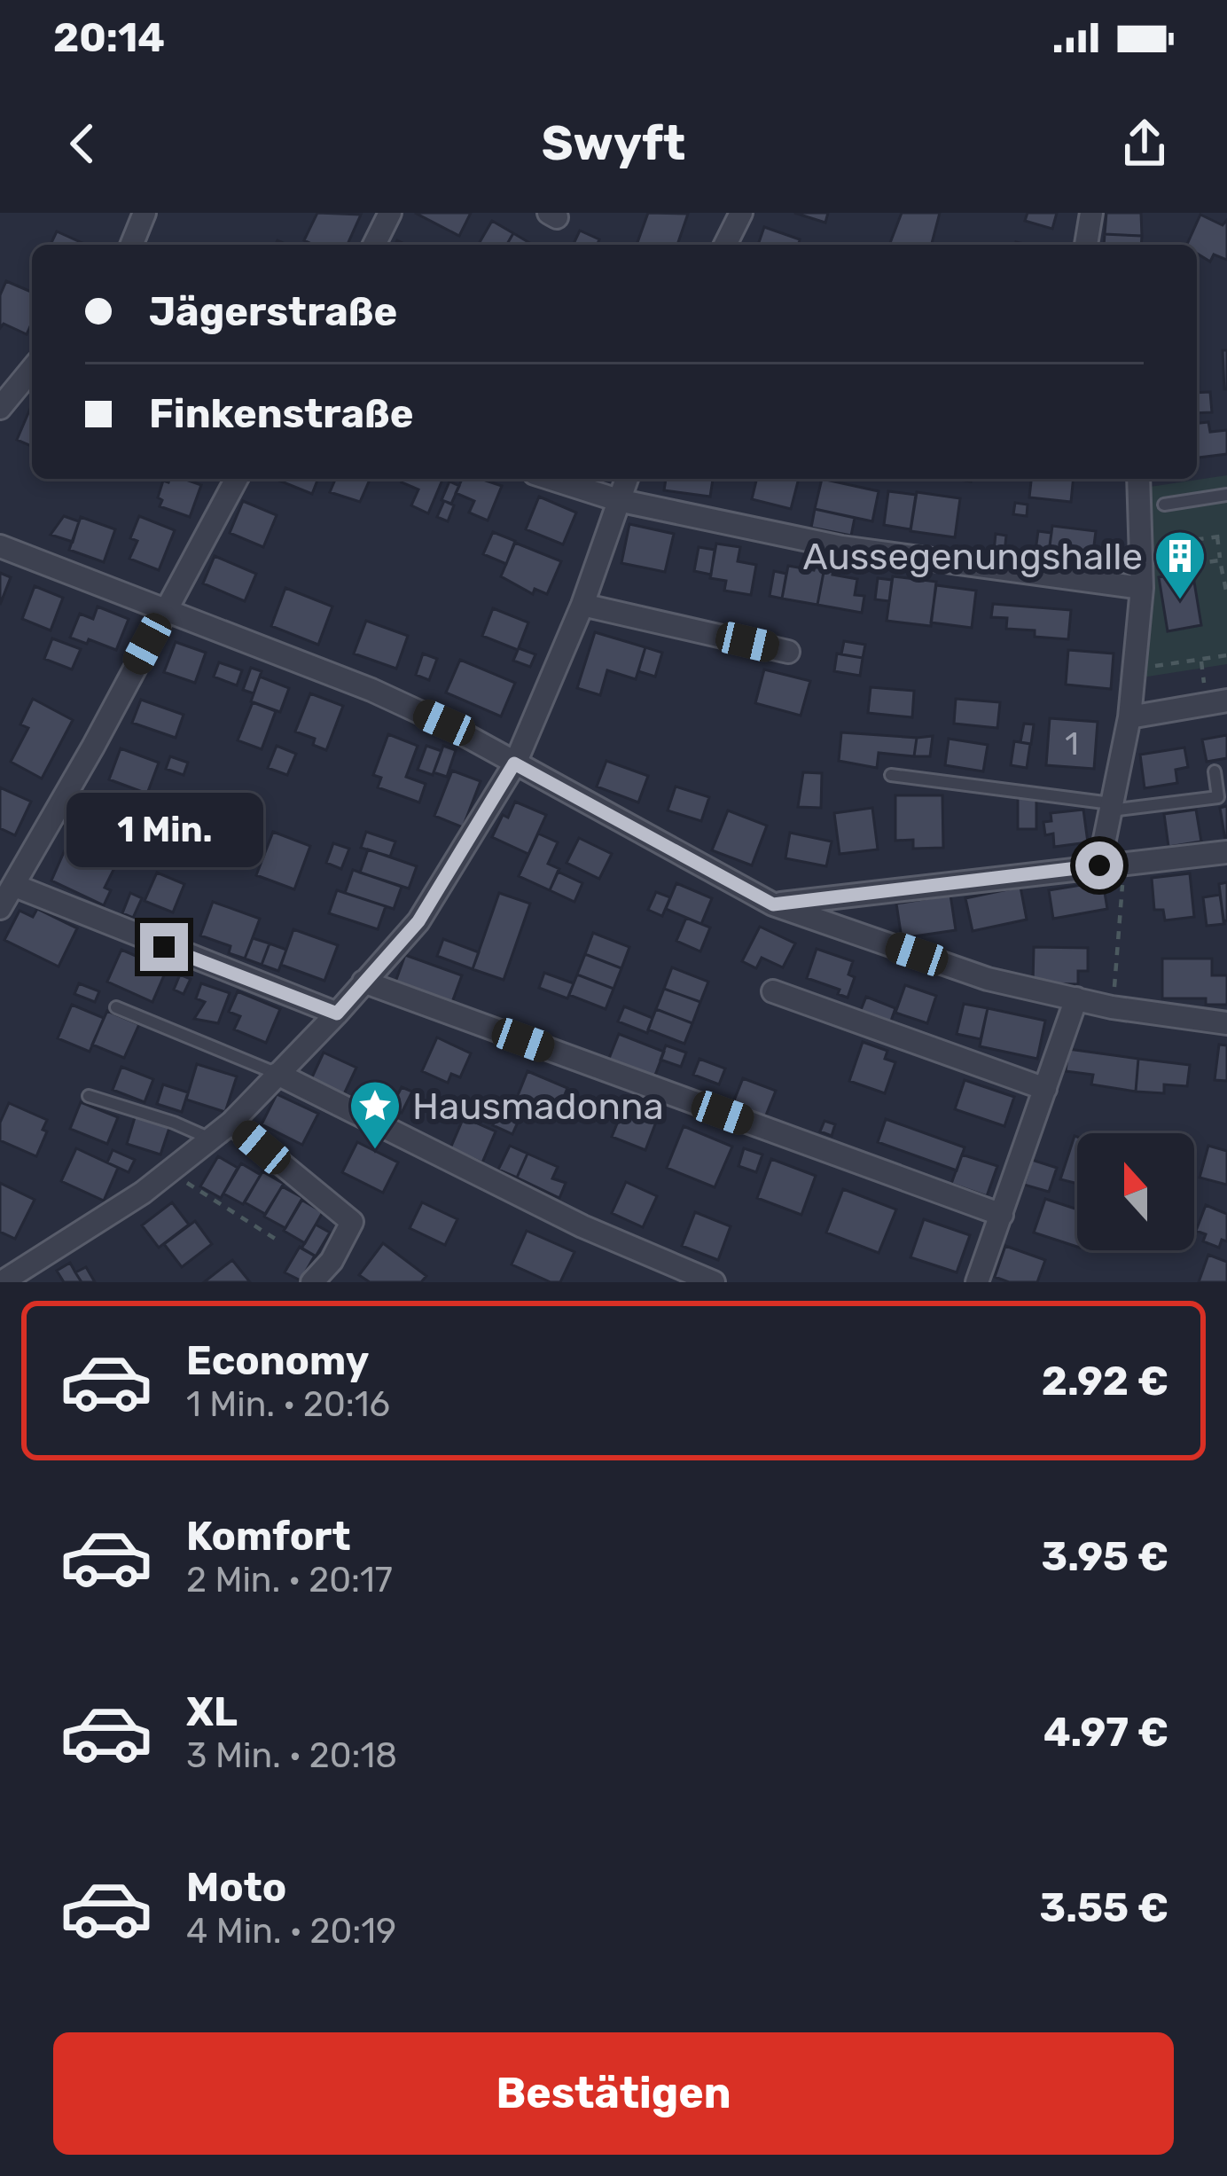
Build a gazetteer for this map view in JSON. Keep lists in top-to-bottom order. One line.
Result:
{"places":{"building":["Aussegenungshalle"],"place":["Hausmadonna"]},"house_numbers":["1"],"north":"top","page":{"status":"20:14","header":"Swyft","banner":["Jägerstraße","Finkenstraße"],"bubble":"1 Min.","list":[{"name":"Economy","note":"1 Min. · 20:16","value":"2.92 €"},{"name":"Komfort","note":"2 Min. · 20:17","value":"3.95 €"},{"name":"XL","note":"3 Min. · 20:18","value":"4.97 €"},{"name":"Moto","note":"4 Min. · 20:19","value":"3.55 €"}],"buttons":"Bestätigen"}}
